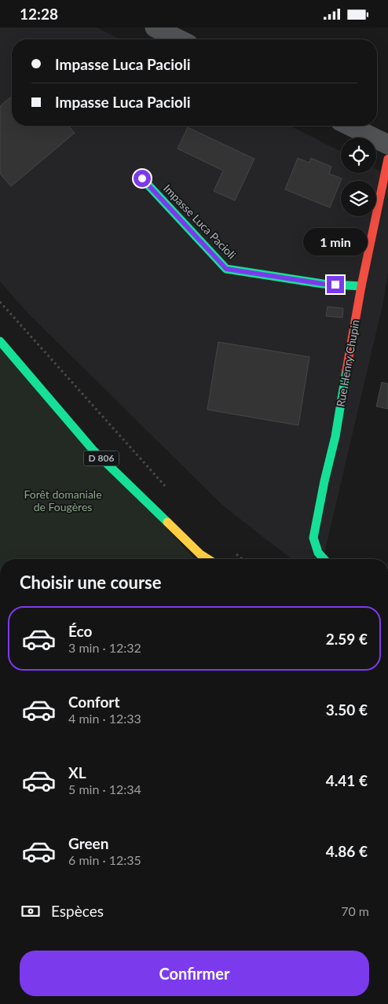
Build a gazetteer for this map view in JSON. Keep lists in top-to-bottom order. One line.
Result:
{"streets":{"street":["Impasse Luca Pacioli","Rue Henry Chupin","D 806"]},"crossings":[["Impasse Luca Pacioli","Rue Henry Chupin"]],"parks":["Forêt domaniale de Fougères"],"page":{"status":"12:28","banner":["Impasse Luca Pacioli","Impasse Luca Pacioli"],"bubble":"1 min","heading":"Choisir une course","list":[{"name":"Éco","note":"3 min · 12:32","value":"2.59 €"},{"name":"Confort","note":"4 min · 12:33","value":"3.50 €"},{"name":"XL","note":"5 min · 12:34","value":"4.41 €"},{"name":"Green","note":"6 min · 12:35","value":"4.86 €"}],"pay":["Espèces","70 m"],"buttons":"Confirmer"}}
